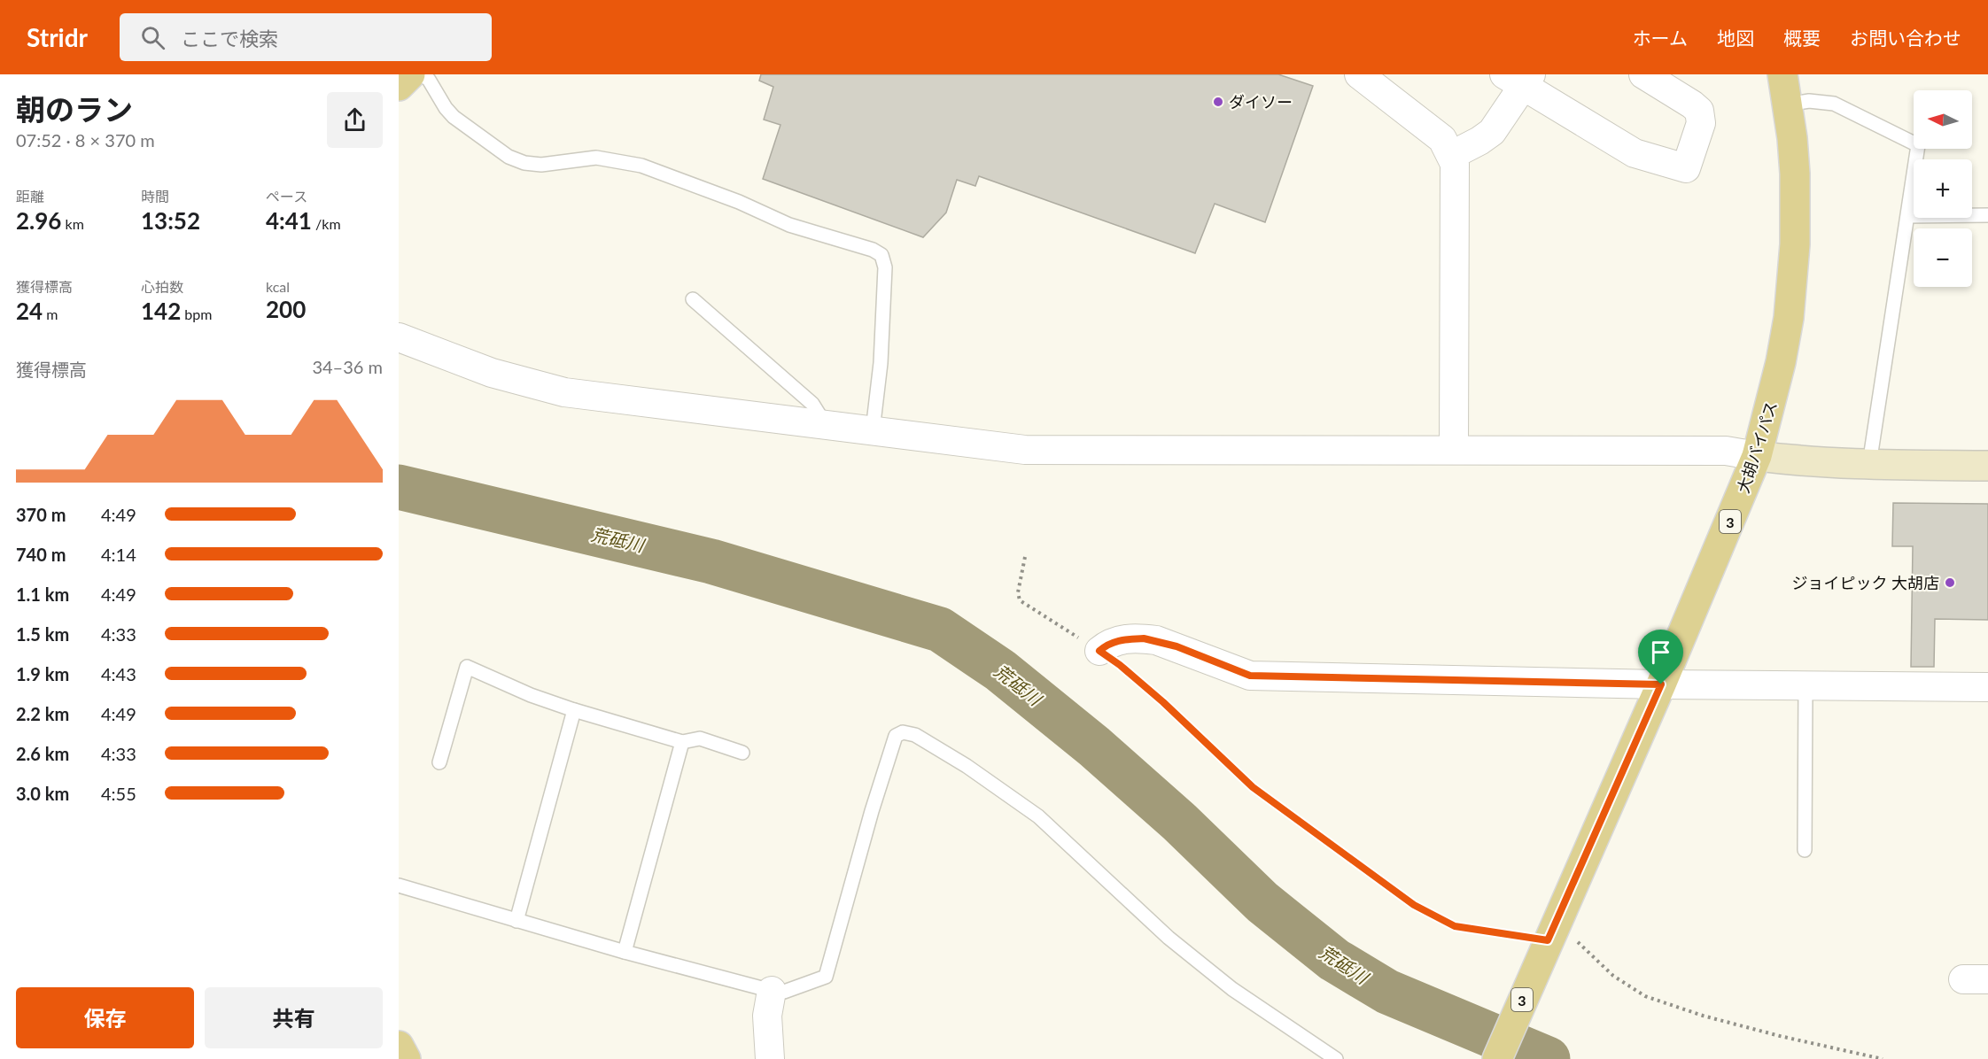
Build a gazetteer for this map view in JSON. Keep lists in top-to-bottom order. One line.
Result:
{"streets":{"main road":["大胡バイパス","3"]},"water":["荒砥川"],"places":["ダイソー","ジョイピック 大胡店"],"north":"left","page":{"header":"Stridr","search":"ここで検索","nav":["ホーム","地図","概要","お問い合わせ"],"heading":["朝のラン","07:52 · 8 × 370 m"],"map_buttons":["+","−"],"stats":[["距離","2.96 km"],["時間","13:52"],["ペース","4:41 /km"],["獲得標高","24 m"],["心拍数","142 bpm"],["kcal","200"]],"chart":["獲得標高","34–36 m"],"list":[{"name":"370 m","note":"4:49"},{"name":"740 m","note":"4:14"},{"name":"1.1 km","note":"4:49"},{"name":"1.5 km","note":"4:33"},{"name":"1.9 km","note":"4:43"},{"name":"2.2 km","note":"4:49"},{"name":"2.6 km","note":"4:33"},{"name":"3.0 km","note":"4:55"}],"buttons":["保存","共有"]}}
